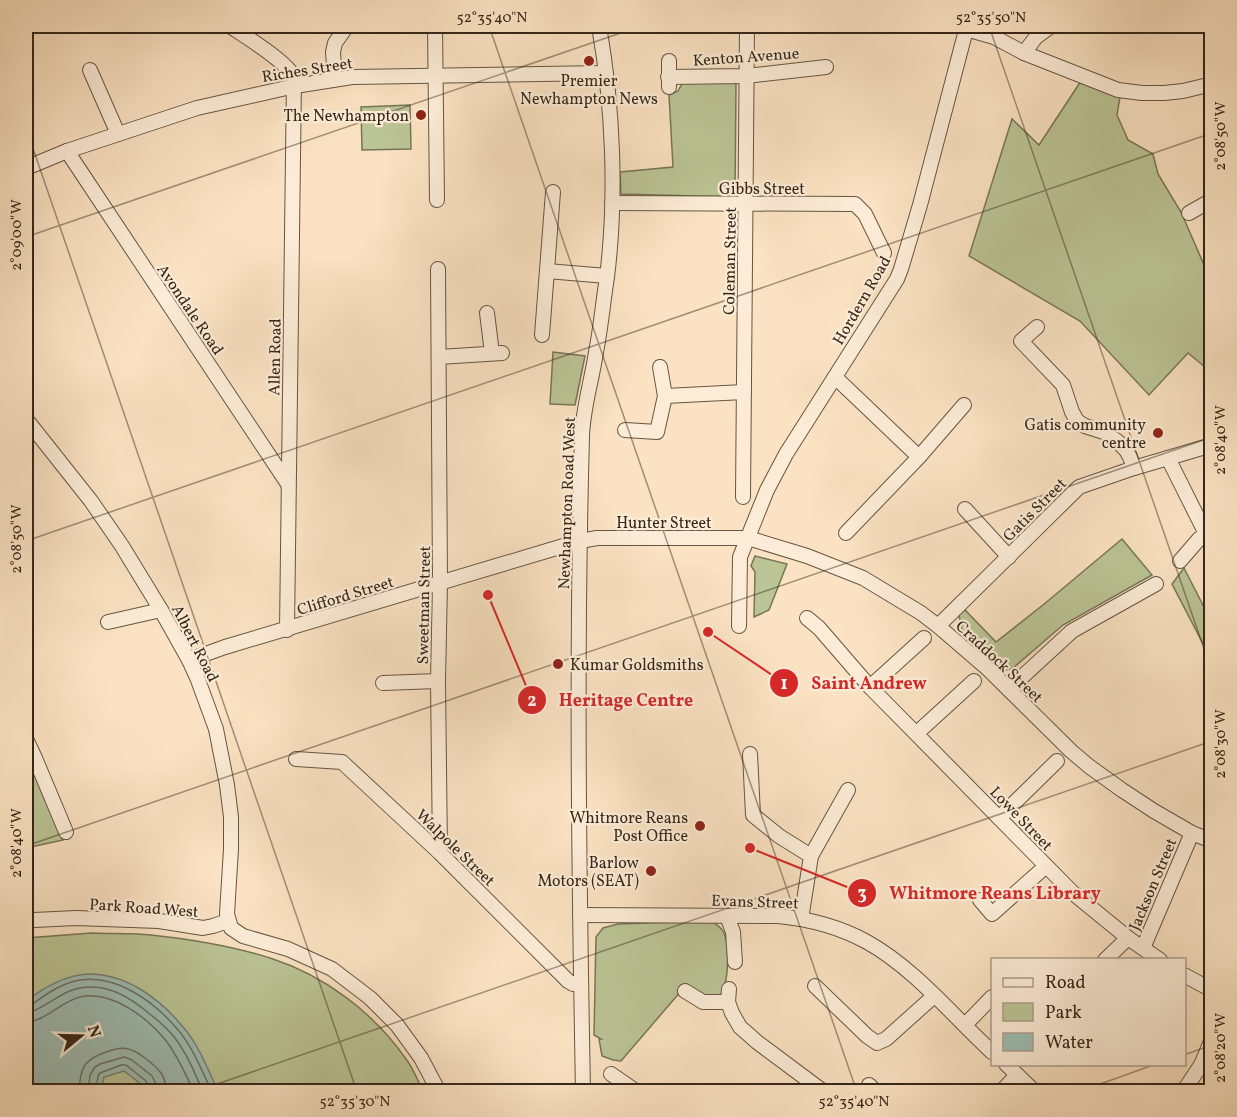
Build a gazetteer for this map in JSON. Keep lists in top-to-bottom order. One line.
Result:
{"streets":{"street":["Kenton Avenue","Riches Street","Gibbs Street","Coleman Street","Hordern Road","Avondale Road","Allen Road","Newhampton Road West","Gatis Street","Hunter Street","Clifford Street","Sweetman Street","Albert Road","Craddock Street","Lowe Street","Walpole Street","Jackson Street","Evans Street","Park Road West"]},"crossings":[["Kenton Avenue","Coleman Street"],["Riches Street","Avondale Road"],["Riches Street","Allen Road"],["Riches Street","Newhampton Road West"],["Gibbs Street","Coleman Street"],["Gibbs Street","Newhampton Road West"],["Hordern Road","Hunter Street"],["Hordern Road","Craddock Street"],["Avondale Road","Allen Road"],["Allen Road","Clifford Street"],["Newhampton Road West","Hunter Street"],["Newhampton Road West","Clifford Street"],["Newhampton Road West","Walpole Street"],["Newhampton Road West","Evans Street"],["Gatis Street","Craddock Street"],["Hunter Street","Clifford Street"],["Hunter Street","Craddock Street"],["Clifford Street","Sweetman Street"],["Clifford Street","Albert Road"],["Sweetman Street","Walpole Street"],["Albert Road","Park Road West"],["Craddock Street","Jackson Street"],["Lowe Street","Jackson Street"]],"places":["Premier Newhampton News","The Newhampton","Gatis community centre","Heritage Centre","Saint Andrew","Kumar Goldsmiths","Whitmore Reans Post Office","Whitmore Reans Library","Barlow Motors (SEAT)"],"legend":["Road","Park","Water"],"north":"right","coordinates":["52°35'40\"N","52°35'50\"N","2°08'50\"W","2°09'00\"W","2°08'40\"W","2°08'30\"W","2°08'20\"W","52°35'30\"N"]}
